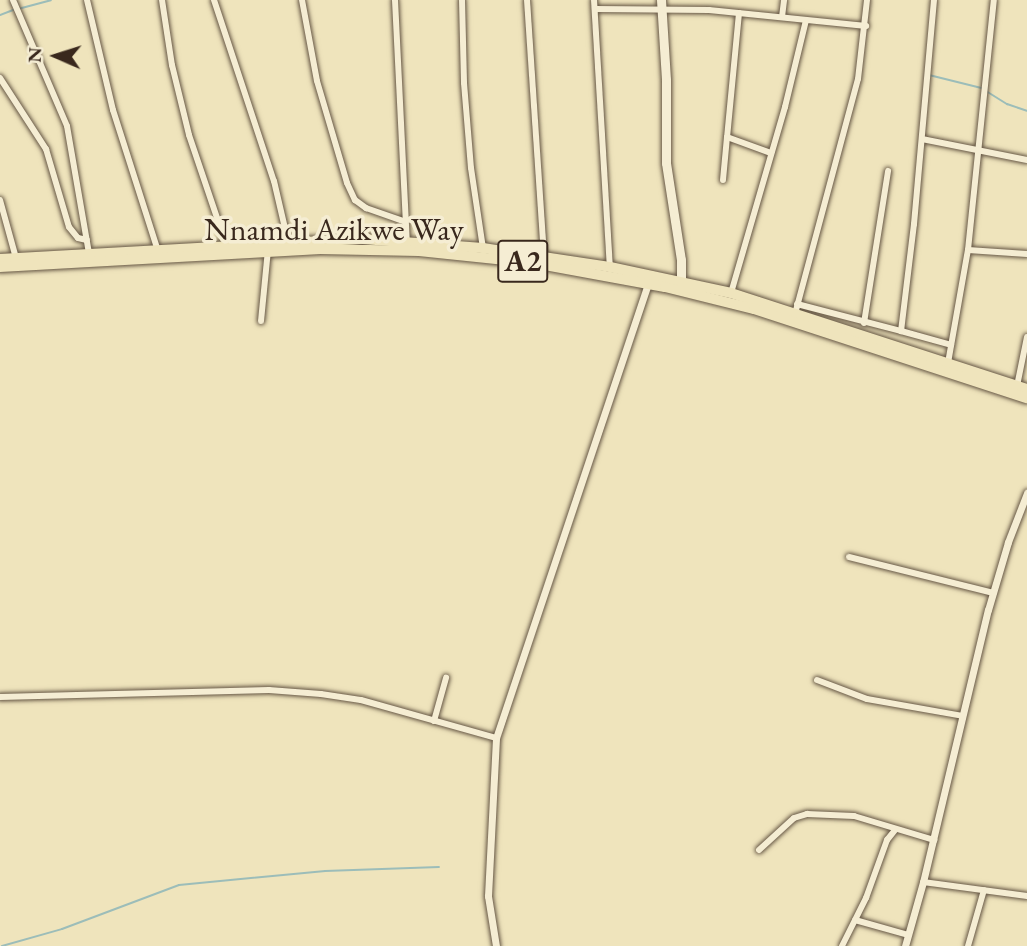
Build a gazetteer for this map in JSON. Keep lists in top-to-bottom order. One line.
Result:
{"streets":{"highway":["Nnamdi Azikwe Way","A2"]},"north":"left"}
